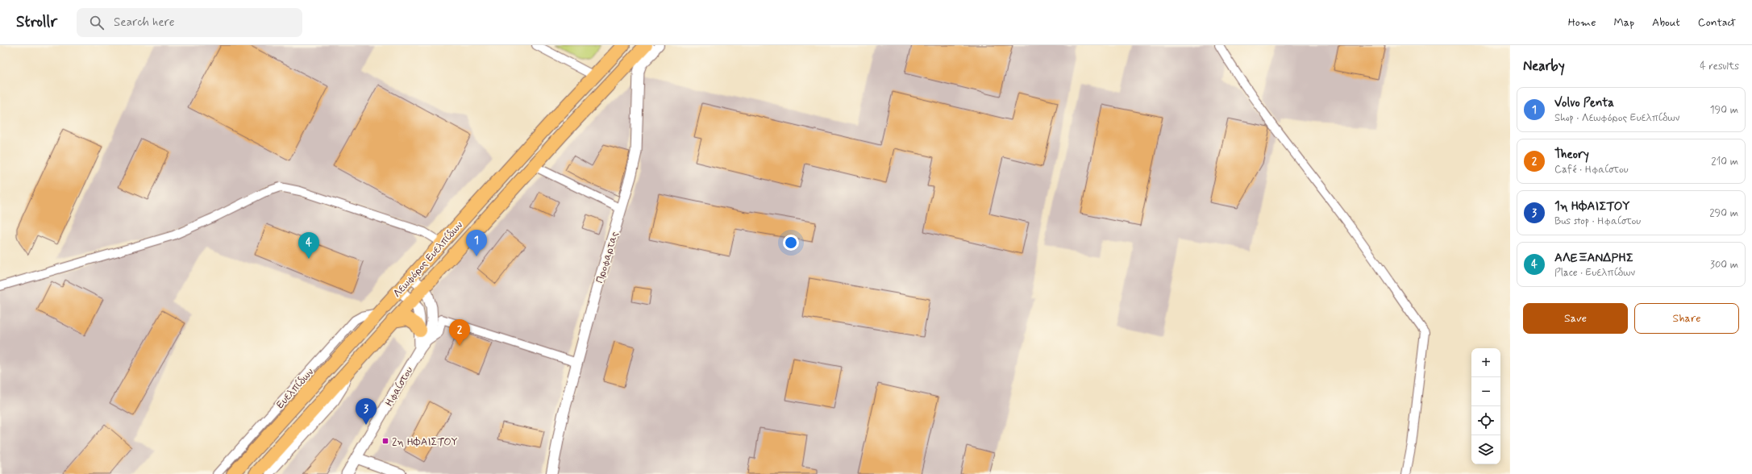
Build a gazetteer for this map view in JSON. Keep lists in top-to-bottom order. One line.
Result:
{"streets":{"main road":["Λεωφόρος Ευελπίδων"],"street":["Προφαρτας","Ηφαίστου","Ευελπίδων"]},"crossings":[["Προφαρτας","Λεωφόρος Ευελπίδων"],["Λεωφόρος Ευελπίδων","Ηφαίστου"],["Λεωφόρος Ευελπίδων","Ευελπίδων"]],"places":{"transit":["2η ΗΦΑΙΣΤΟΥ"]},"page":{"header":"Strollr","search":"Search here","nav":["Home","Map","About","Contact"],"heading":["Nearby","4 results"],"list":[{"mark":"1","name":"Volvo Penta","note":"Shop · Λεωφόρος Ευελπίδων","value":"190 m"},{"mark":"2","name":"Theory","note":"Café · Ηφαίστου","value":"210 m"},{"mark":"3","name":"1η ΗΦΑΙΣΤΟΥ","note":"Bus stop · Ηφαίστου","value":"290 m"},{"mark":"4","name":"ΑΛΕΞΑΝΔΡΗΣ","note":"Place · Ευελπίδων","value":"300 m"}],"pins":["1","4","2","3"],"buttons":["Save","Share"],"map_buttons":["+","−"]}}
